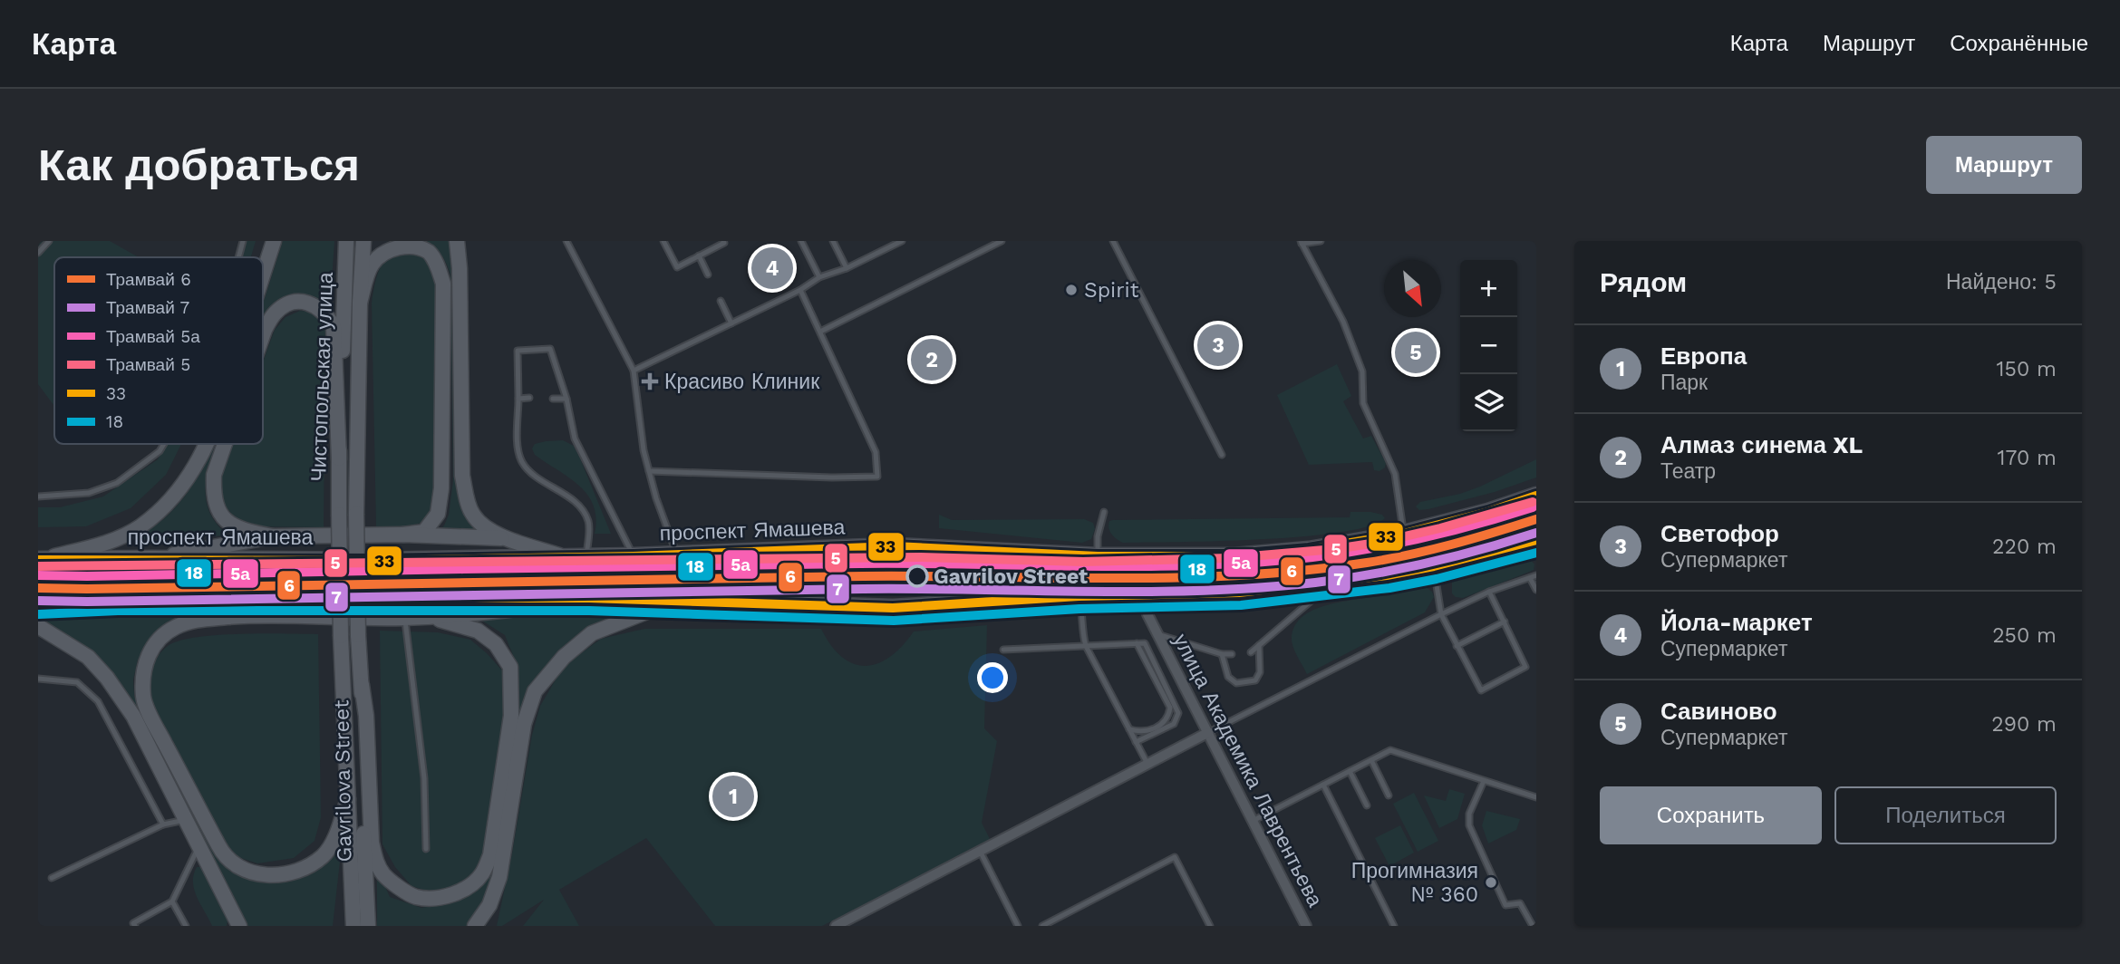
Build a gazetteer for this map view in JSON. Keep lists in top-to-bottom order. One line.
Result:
{"streets":{"main road":["Чистопольская улица","проспект Ямашева","Gavrilova Street"],"street":["улица Академика Лаврентьева"]},"crossings":[["Чистопольская улица","Gavrilova Street"]],"places":{"other":["Spirit","Gavrilov Street","Прогимназия № 360"],"health":["Красиво Клиник"]},"lines":["transit line 33","tram line 5","tram line 5а","transit line 18","tram line 6","tram line 7"],"legend":["Трамвай 6","Трамвай 7","Трамвай 5а","Трамвай 5","33","18"],"north":"bottom right","page":{"header":"Карта","nav":["Карта","Маршрут","Сохранённые"],"buttons":["Маршрут",["Сохранить","Поделиться"]],"title":"Как добраться","heading":["Рядом","Найдено: 5"],"pins":["4","3","5","2","1"],"map_buttons":["+","−"],"list":[{"mark":"1","name":"Европа","note":"Парк","value":"150 m"},{"mark":"2","name":"Алмаз синема XL","note":"Театр","value":"170 m"},{"mark":"3","name":"Светофор","note":"Супермаркет","value":"220 m"},{"mark":"4","name":"Йола-маркет","note":"Супермаркет","value":"250 m"},{"mark":"5","name":"Савиново","note":"Супермаркет","value":"290 m"}]}}
